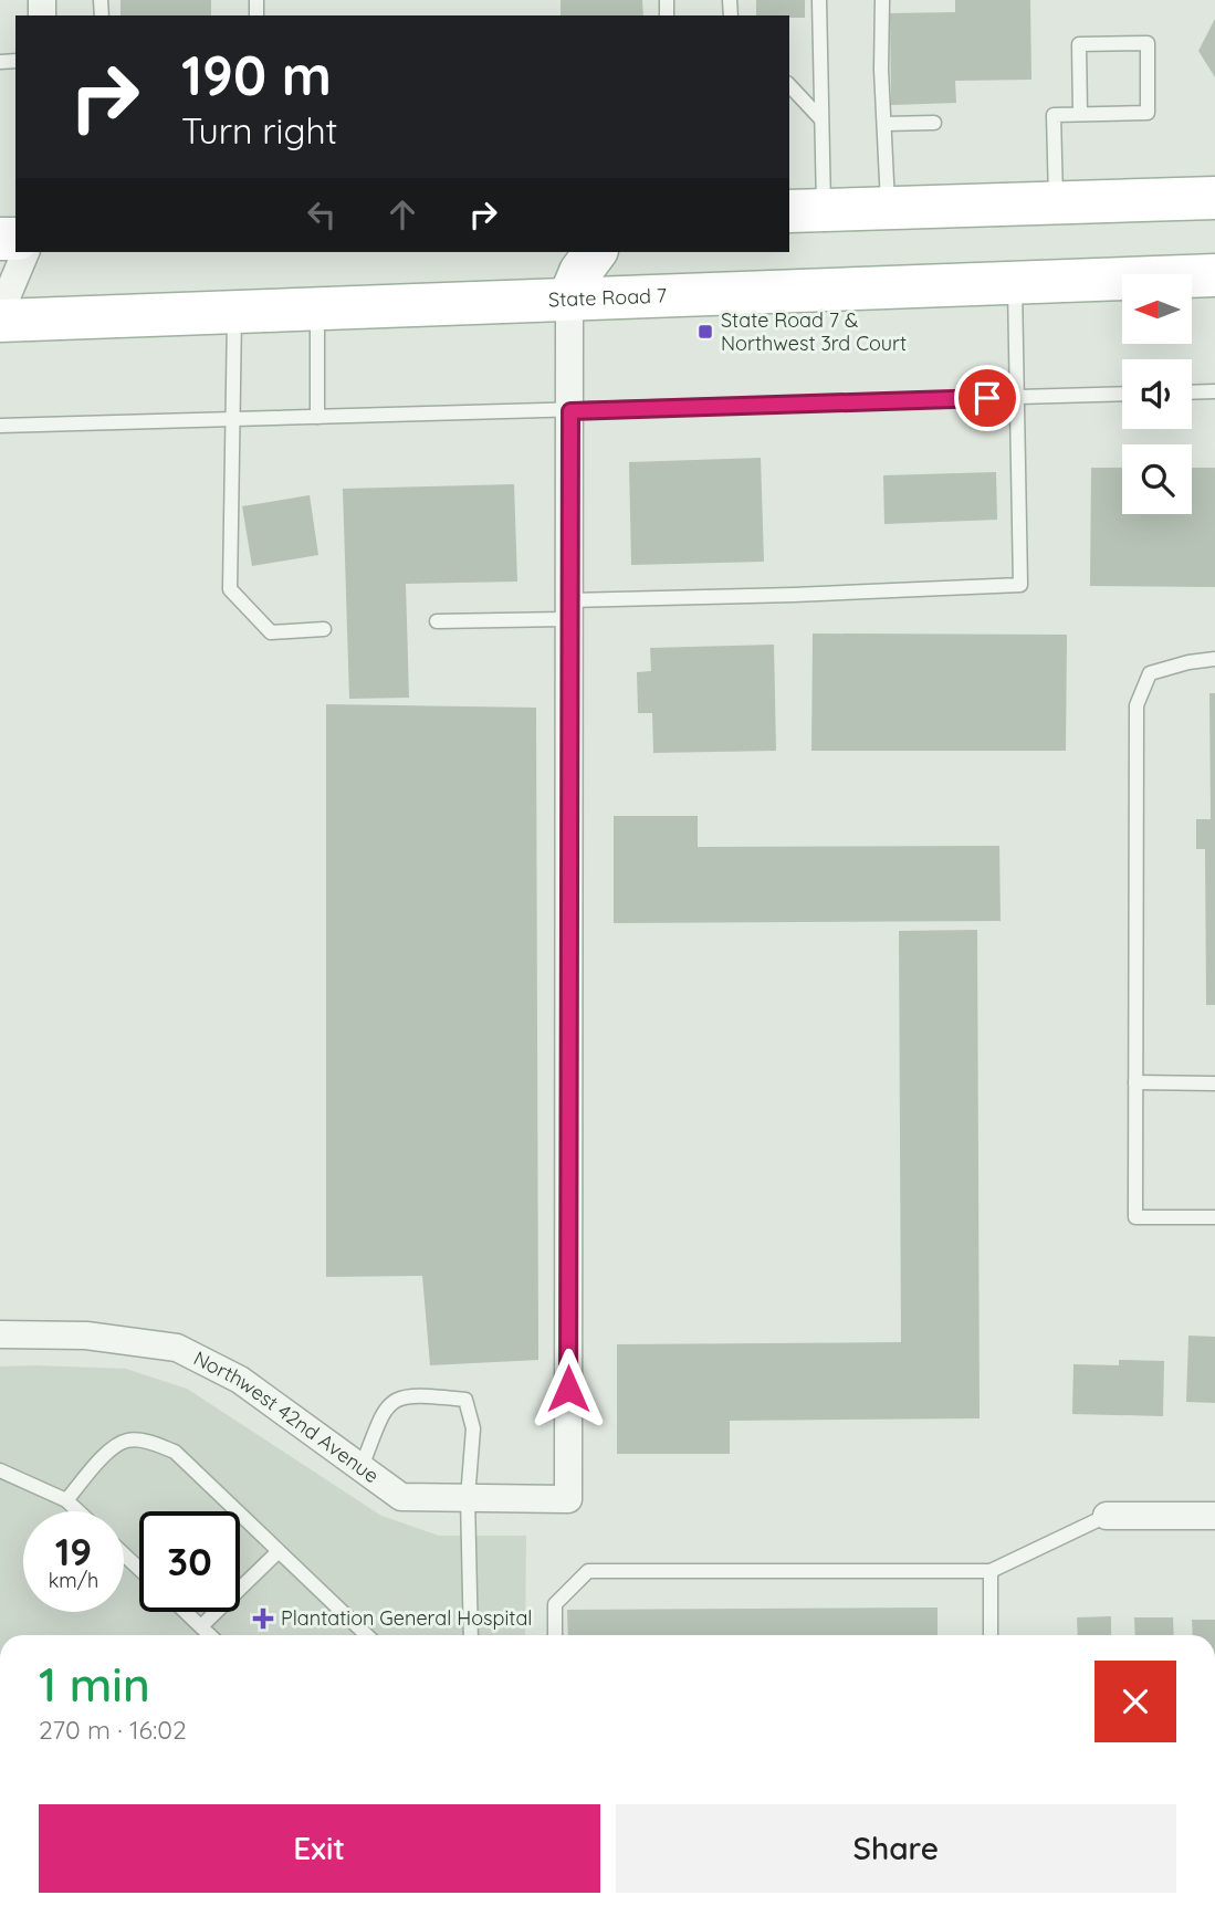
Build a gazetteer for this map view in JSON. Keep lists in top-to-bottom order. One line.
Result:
{"streets":{"main road":["State Road 7"],"street":["Northwest 42nd Avenue"]},"places":{"transit":["State Road 7 & Northwest 3rd Court"],"health":["Plantation General Hospital"]},"north":"left","page":{"turn":["190 m","Turn right"],"speed":"19 km/h","limit":"30","heading":["1 min","270 m · 16:02"],"buttons":["Exit","Share"]}}
